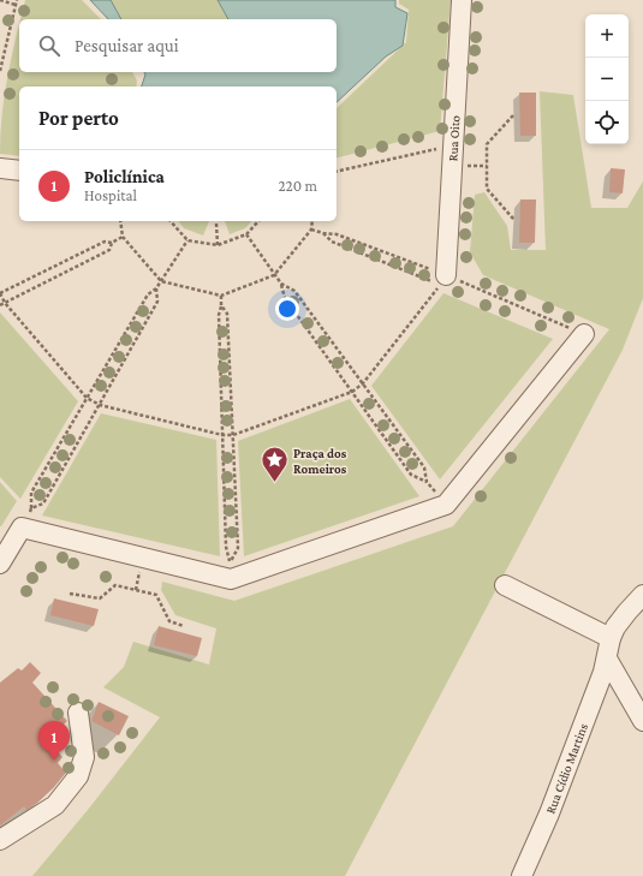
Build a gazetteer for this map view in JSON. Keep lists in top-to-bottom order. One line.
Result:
{"streets":{"street":["Rua Oito","Rua Cídio Martins"]},"places":{"place":["Praça dos Romeiros"]},"page":{"map_buttons":["+","−"],"search":"Pesquisar aqui","heading":"Por perto","list":[{"mark":"1","name":"Policlínica","note":"Hospital","value":"220 m"}],"pins":"1"}}
